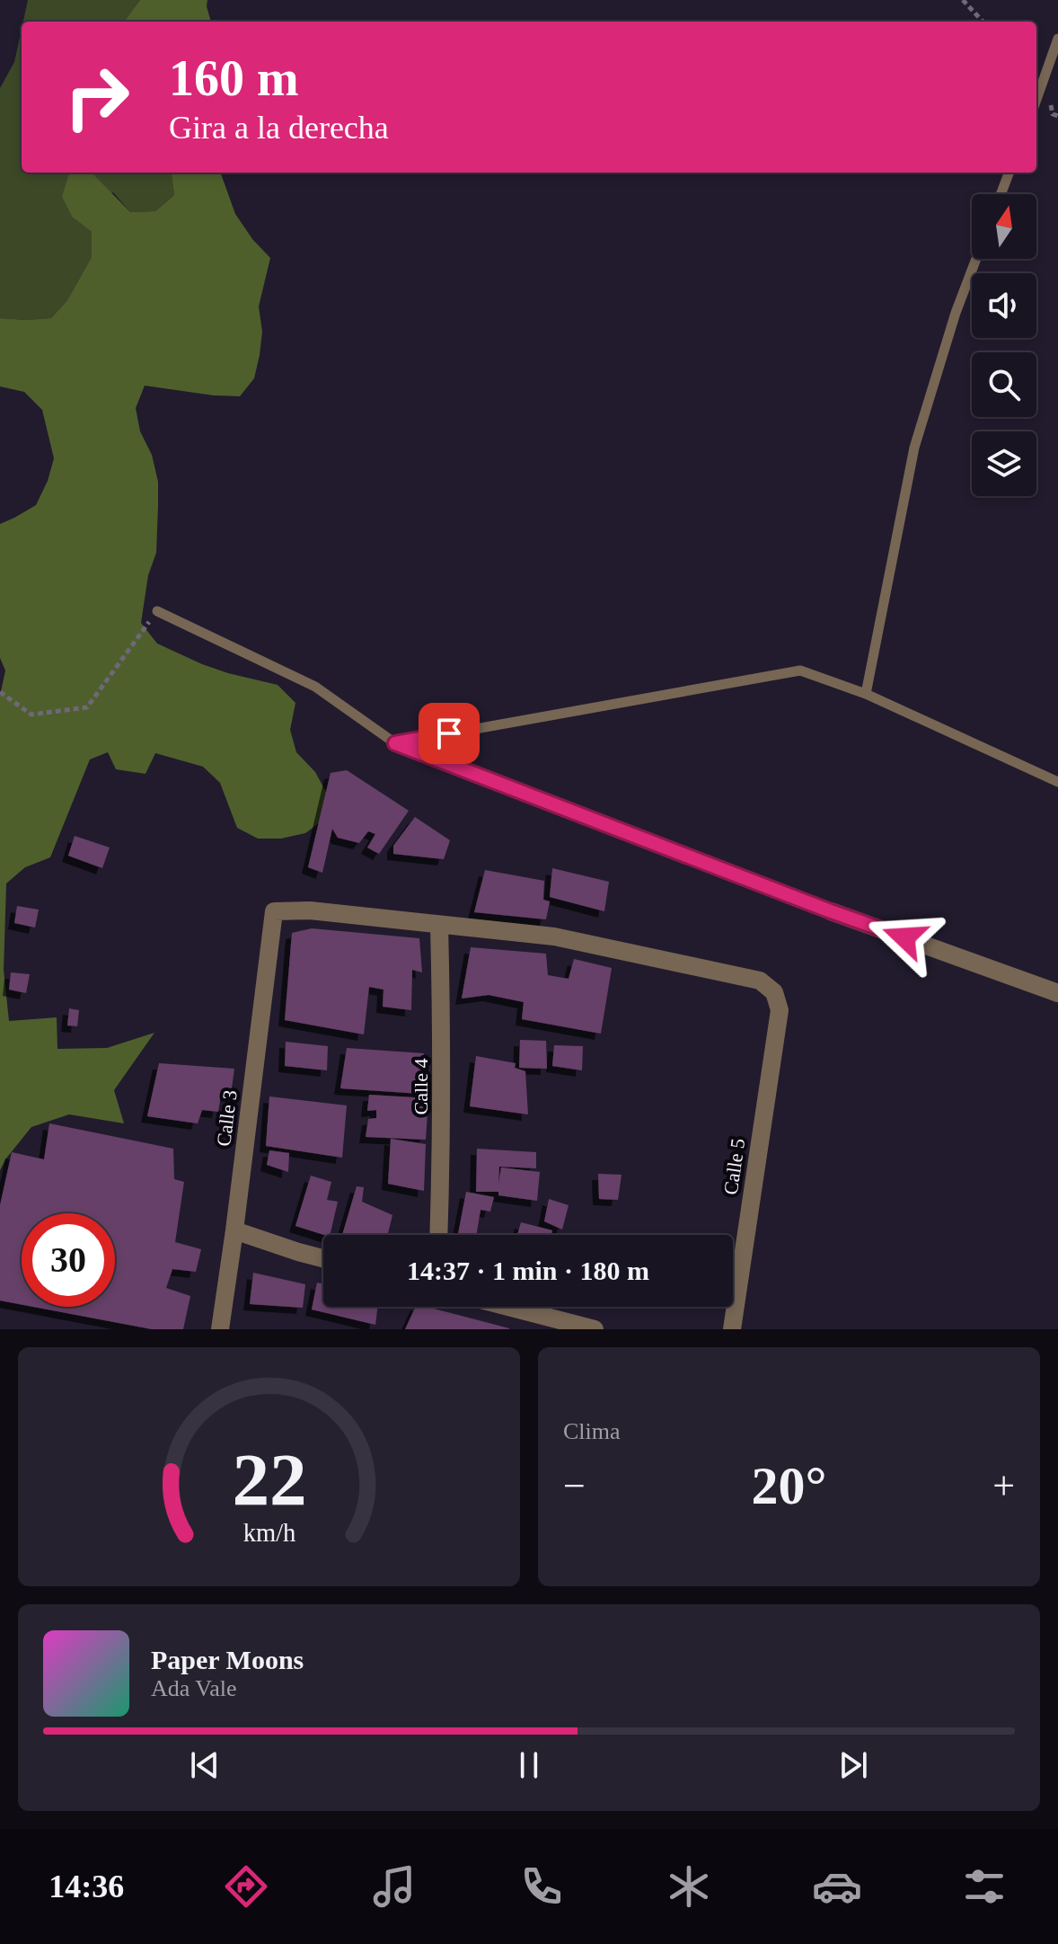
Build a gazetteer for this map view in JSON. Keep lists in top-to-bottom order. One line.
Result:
{"streets":{"street":["Calle 4","Calle 3","Calle 5"]},"crossings":[["Calle 4","Calle 3"],["Calle 4","Calle 5"],["Calle 3","Calle 5"]],"north":"top","page":{"turn":["160 m","Gira a la derecha"],"limit":"30","trip":"14:37 · 1 min · 180 m","tile":"Clima","heat":["−","20°","+"],"song":["Paper Moons","Ada Vale"],"tabs":"14:36","gauge":["22","km/h"]}}
